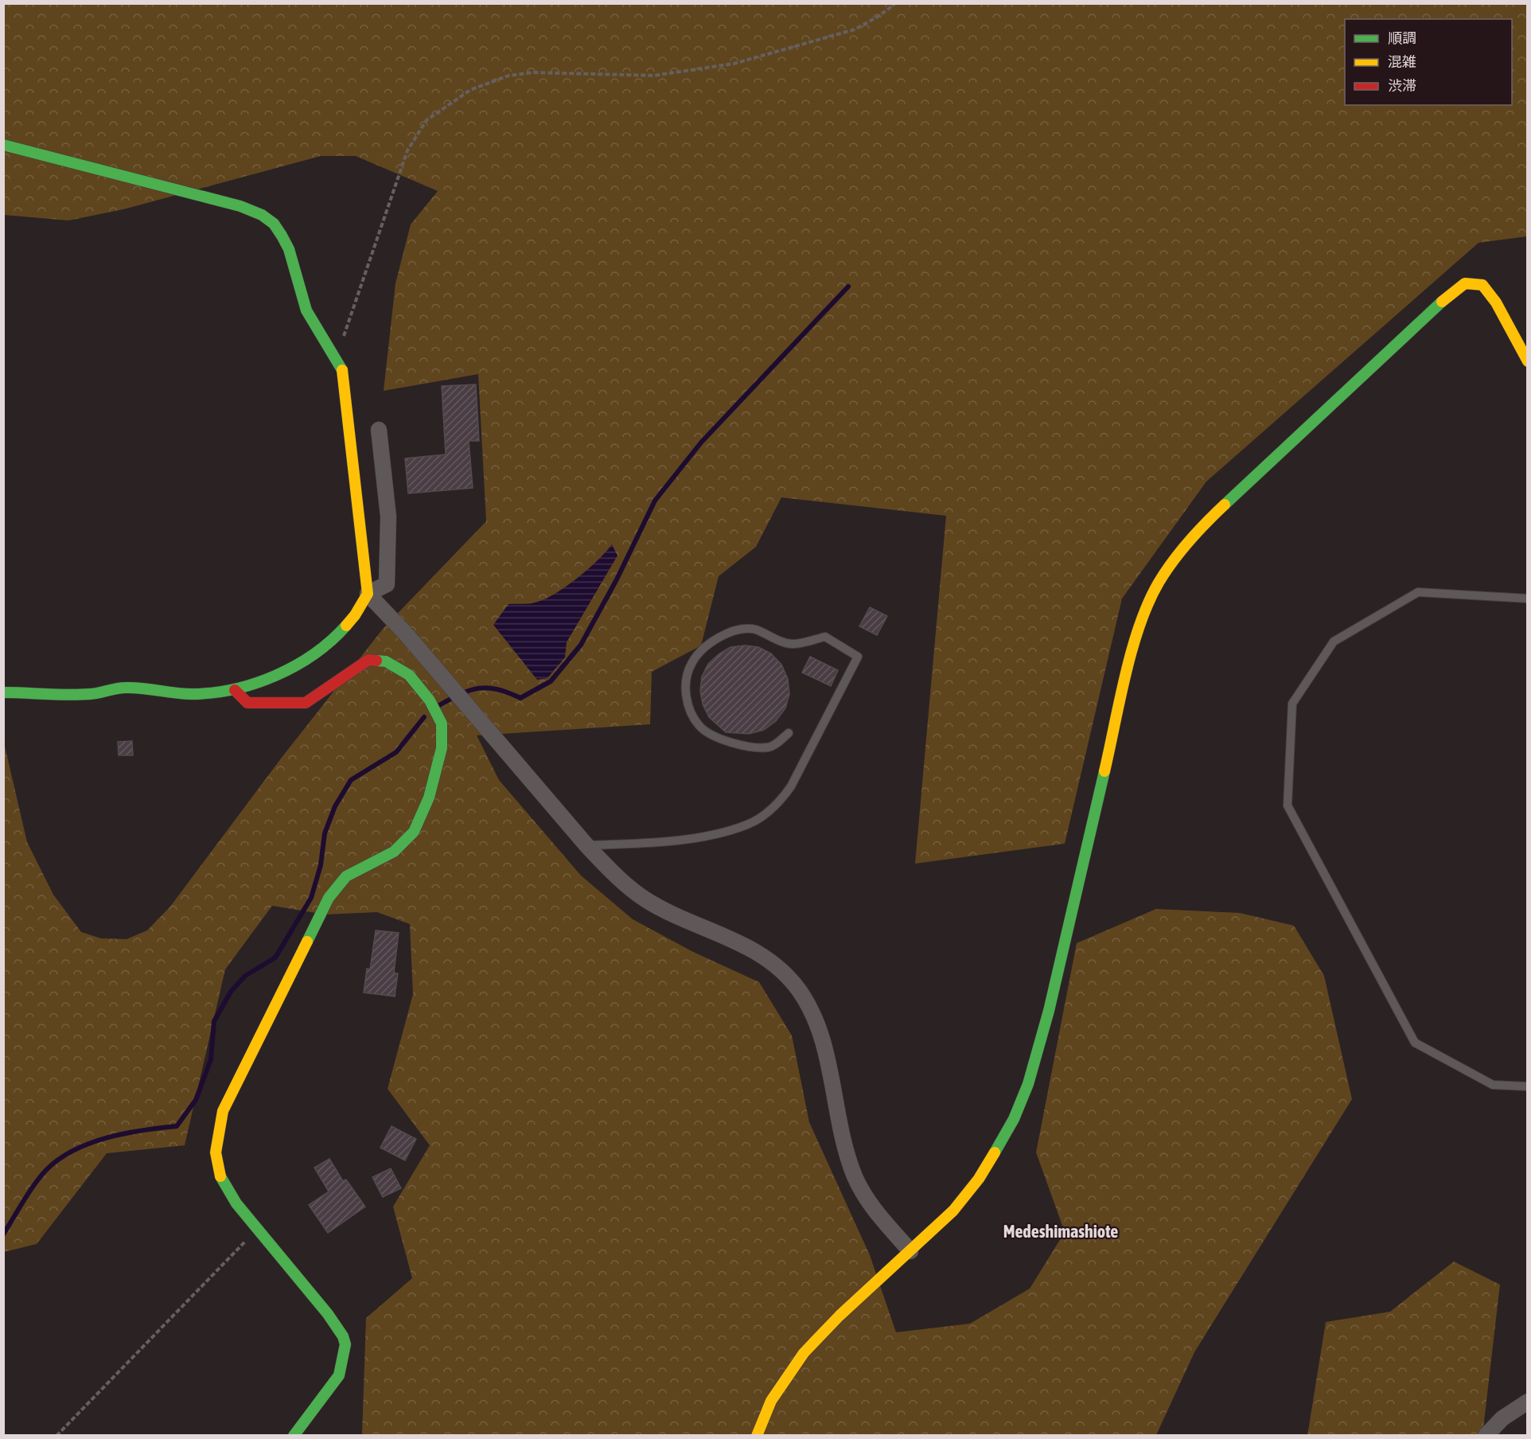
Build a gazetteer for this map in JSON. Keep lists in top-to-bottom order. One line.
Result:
{"districts":["Medeshimashiote"],"legend":["順調","混雑","渋滞"]}
